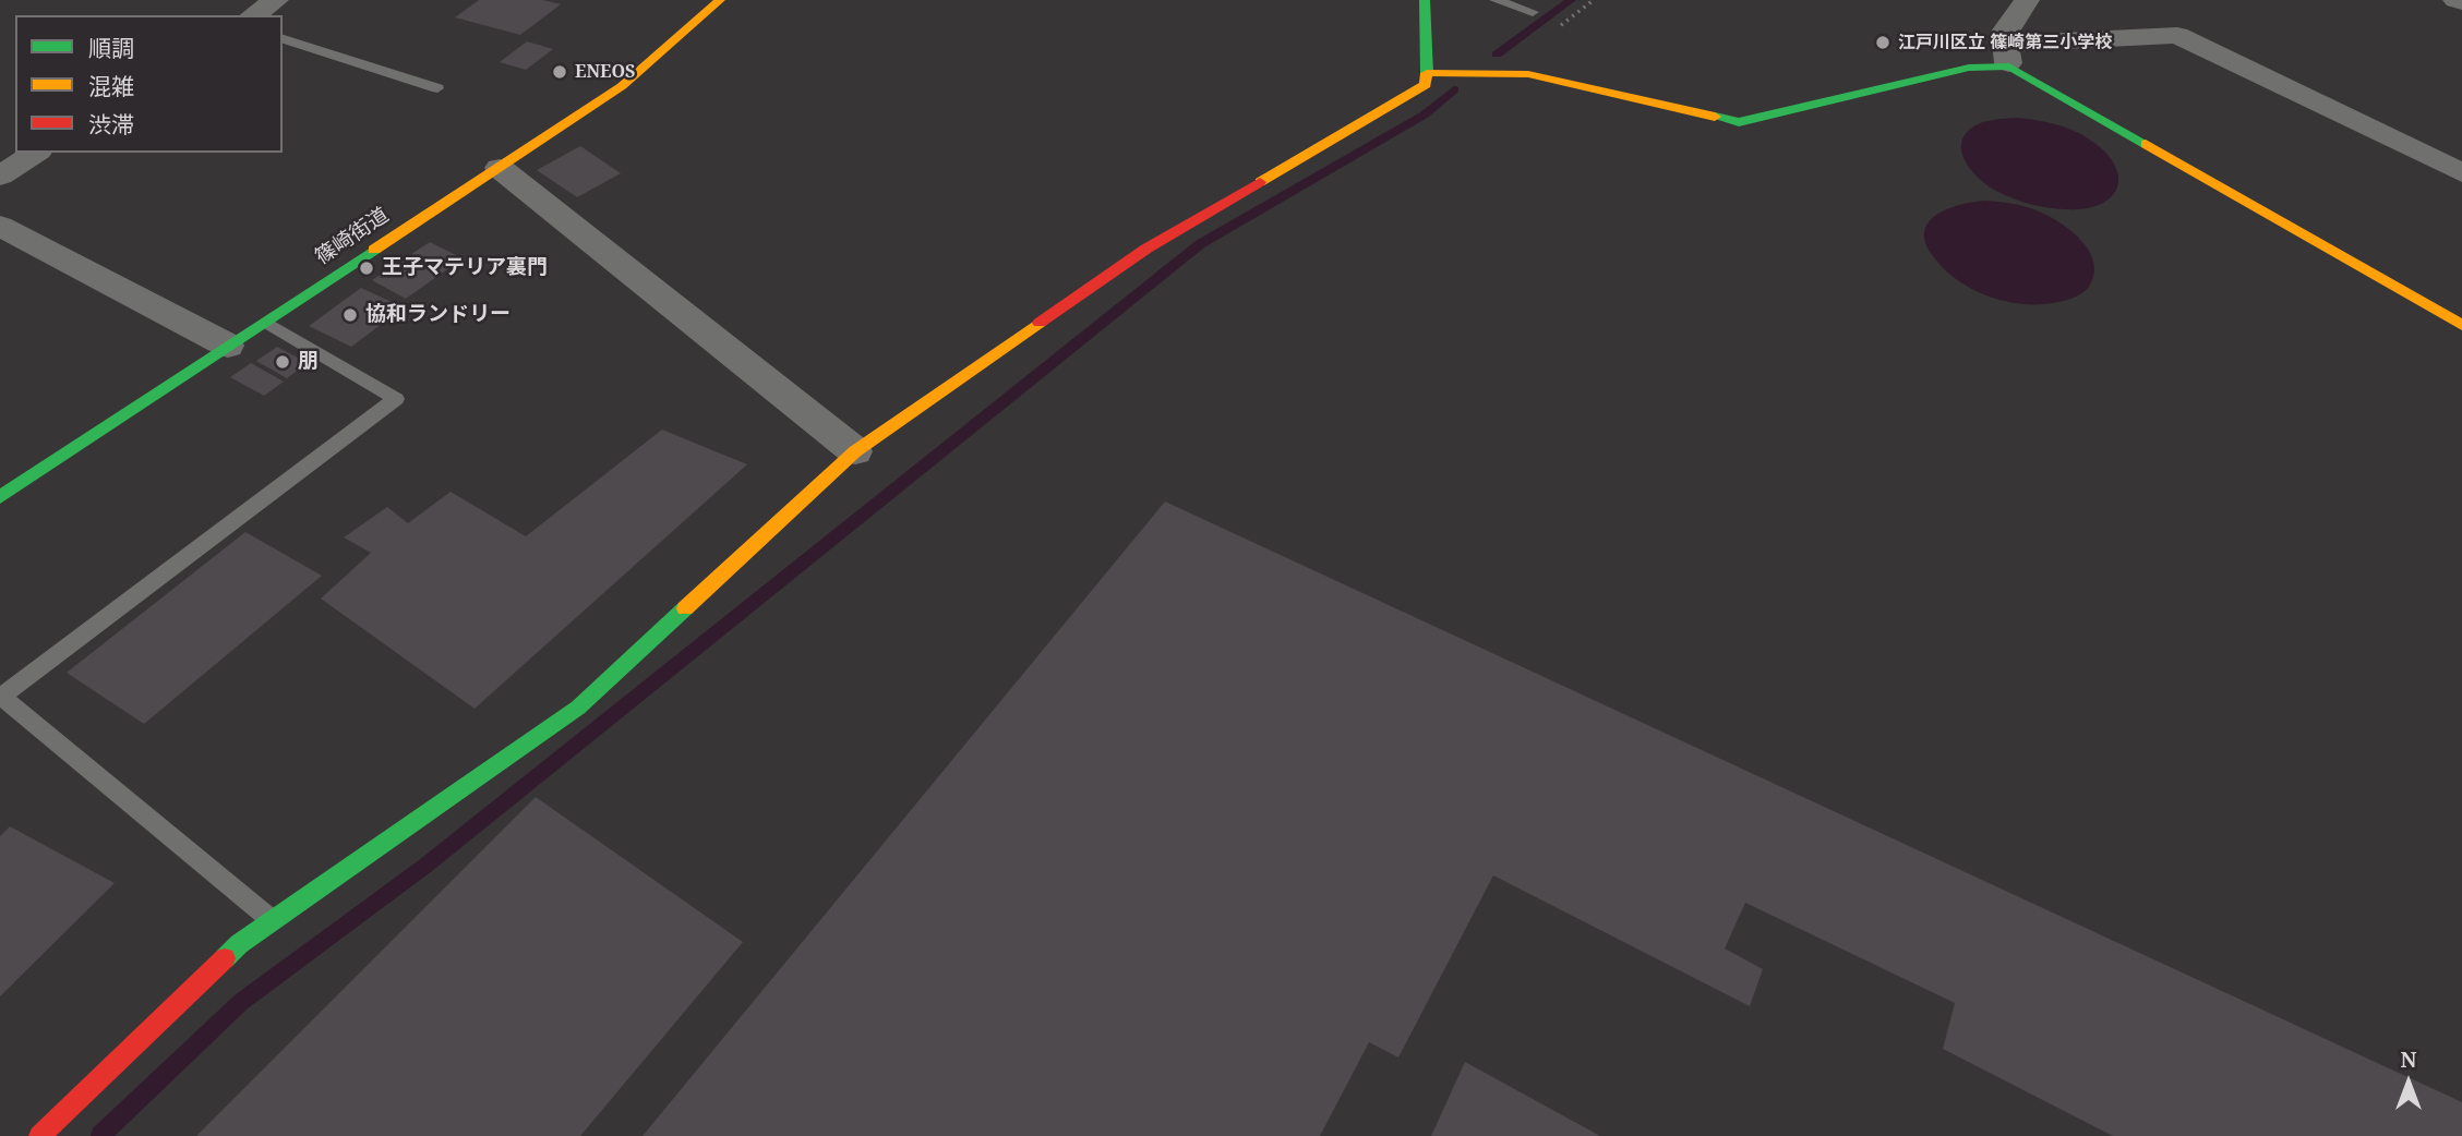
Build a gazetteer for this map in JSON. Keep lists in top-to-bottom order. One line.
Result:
{"streets":{"street":["篠崎街道"]},"places":["江戸川区立 篠崎第三小学校","ENEOS","王子マテリア裏門","協和ランドリー","朋"],"legend":["順調","混雑","渋滞"],"north":"top"}
